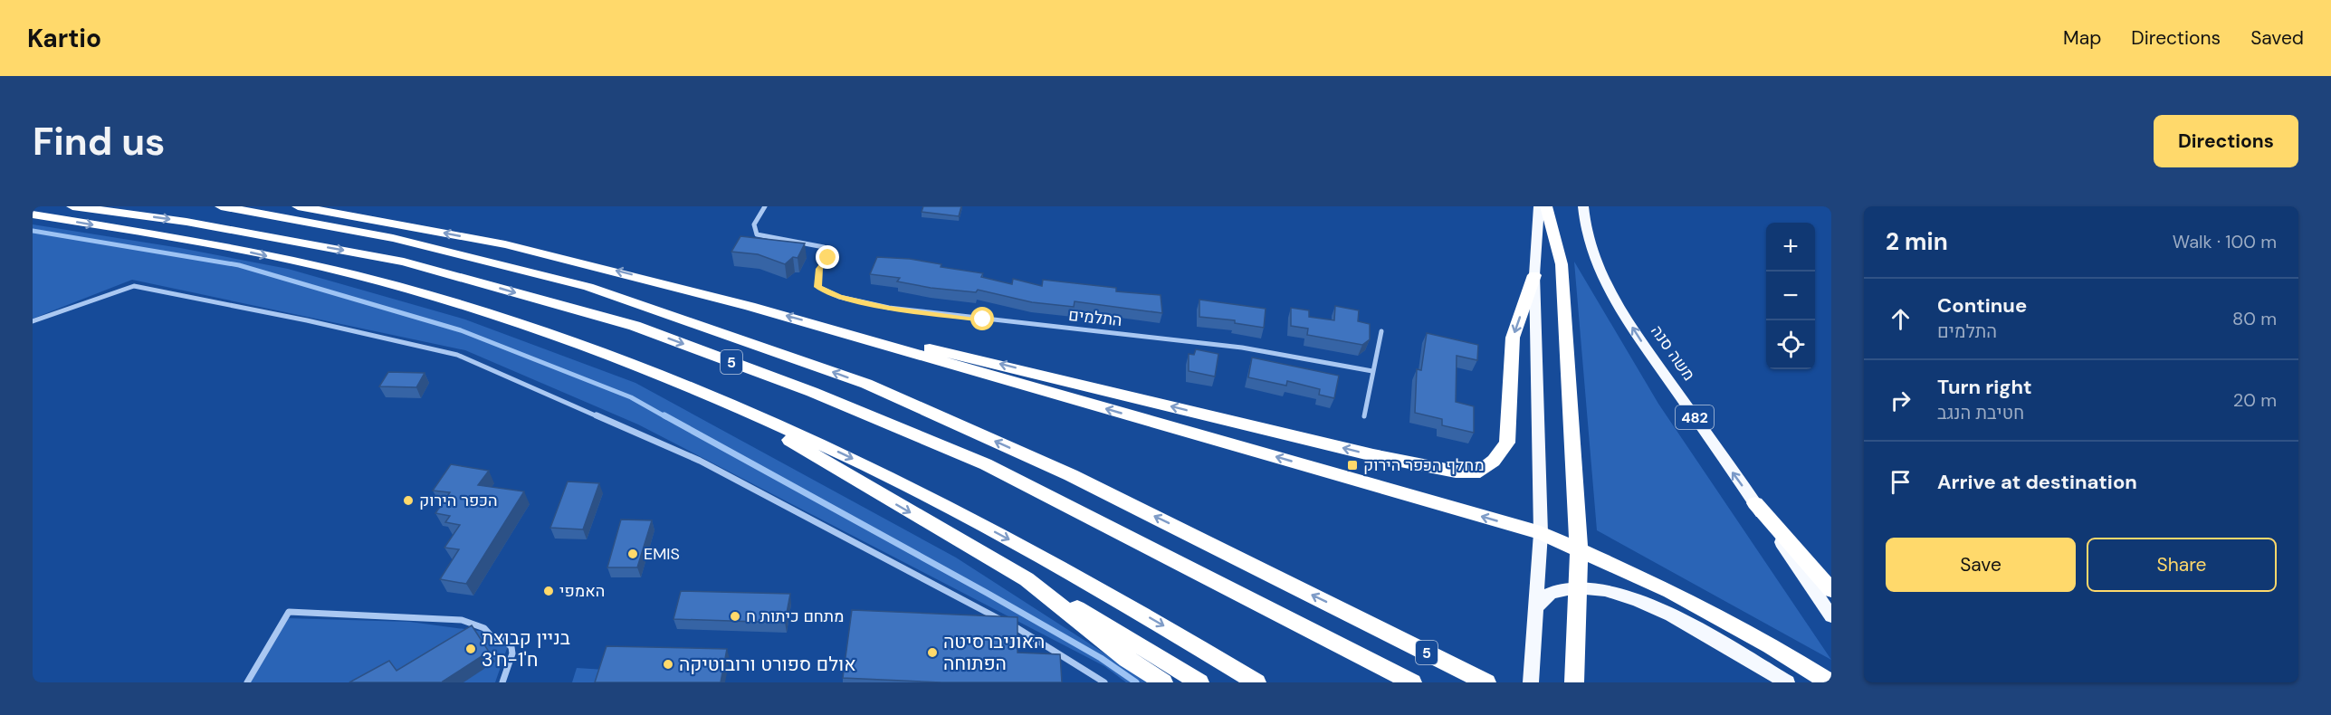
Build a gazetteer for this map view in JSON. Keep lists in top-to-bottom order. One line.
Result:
{"streets":{"highway":["5"],"main road":["משה סנה","482"],"street":["התלמים"]},"one_way":["משה סנה"],"places":{"transit":["מחלף הכפר הירוק"],"other":["הכפר הירוק","EMIS","האמפי","מתחם כיתות ח","בניין קבוצת ח'1-ח'3","האוניברסיטה הפתוחה","אולם ספורט ורובוטיקה"]},"page":{"header":"Kartio","nav":["Map","Directions","Saved"],"buttons":["Directions",["Save","Share"]],"title":"Find us","heading":["2 min","Walk · 100 m"],"map_buttons":["+","−"],"list":[["Continue","התלמים","80 m"],["Turn right","חטיבת הנגב","20 m"],"Arrive at destination"]}}
